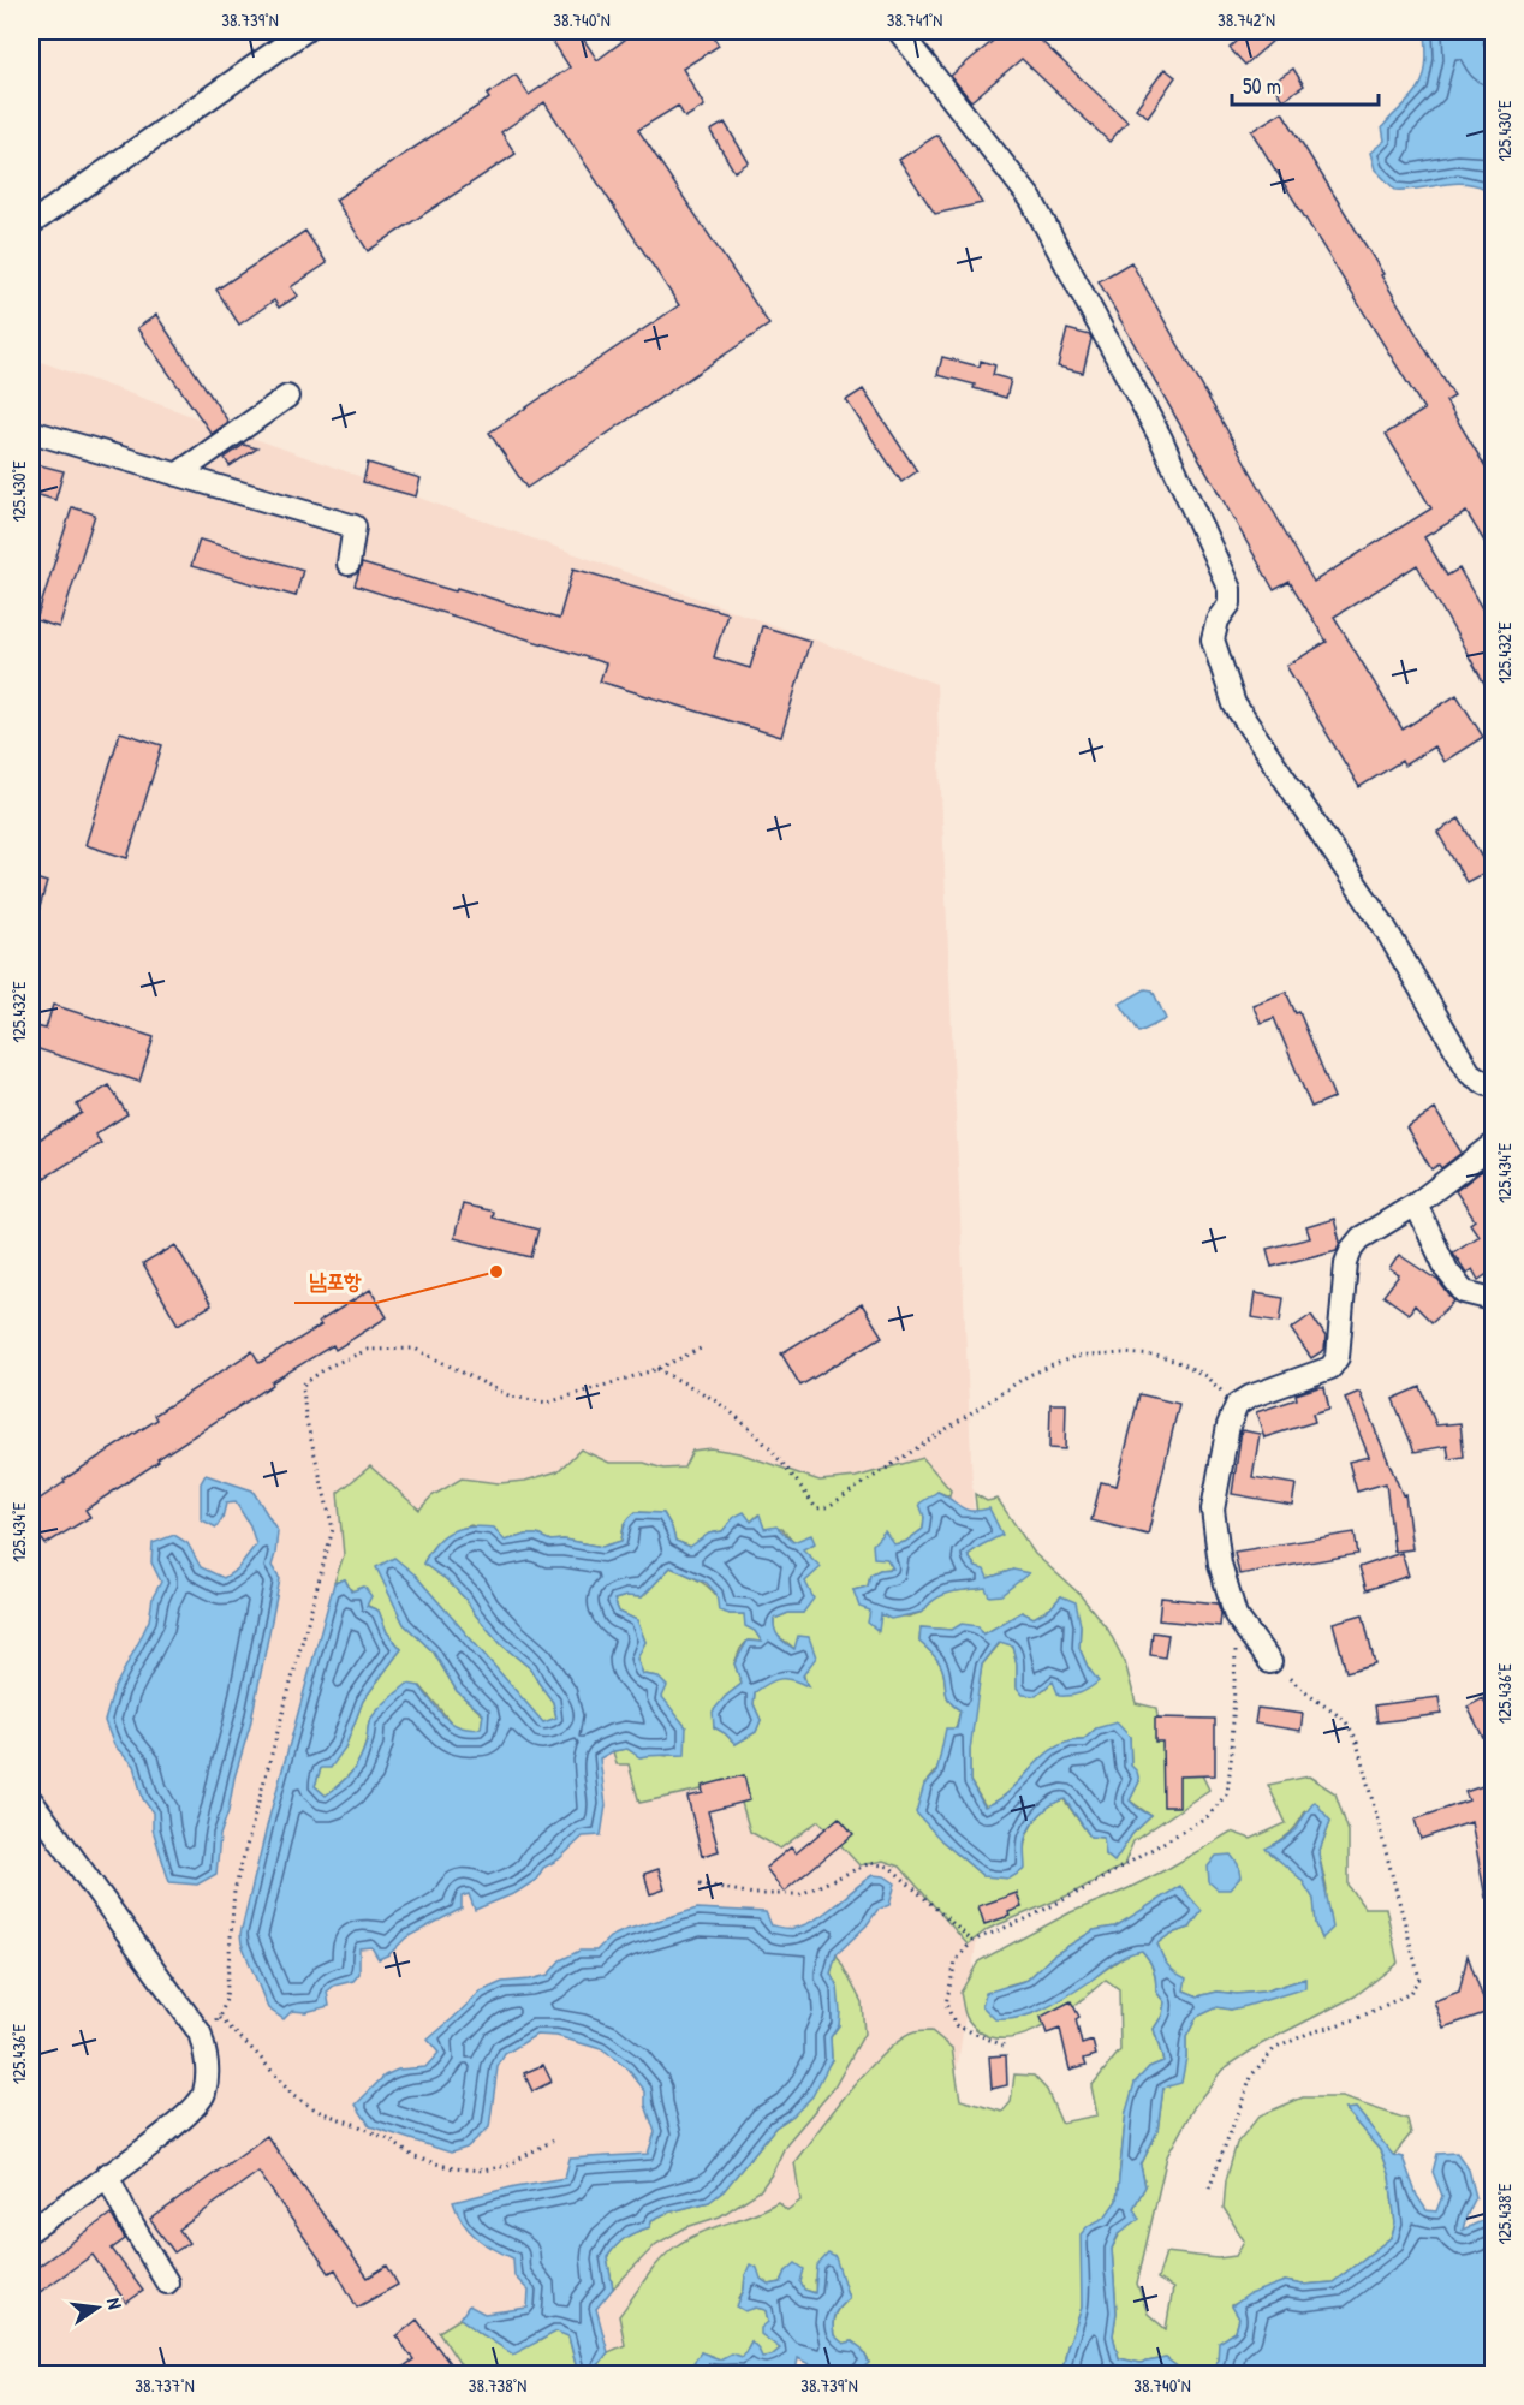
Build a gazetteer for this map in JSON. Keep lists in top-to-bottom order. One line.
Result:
{"places":["남포항"],"scale_bar":"50 m","north":"right","coordinates":["38.739°N","38.740°N","38.741°N","38.742°N","125.430°E","125.432°E","125.434°E","125.436°E","125.438°E","38.737°N","38.738°N"]}
